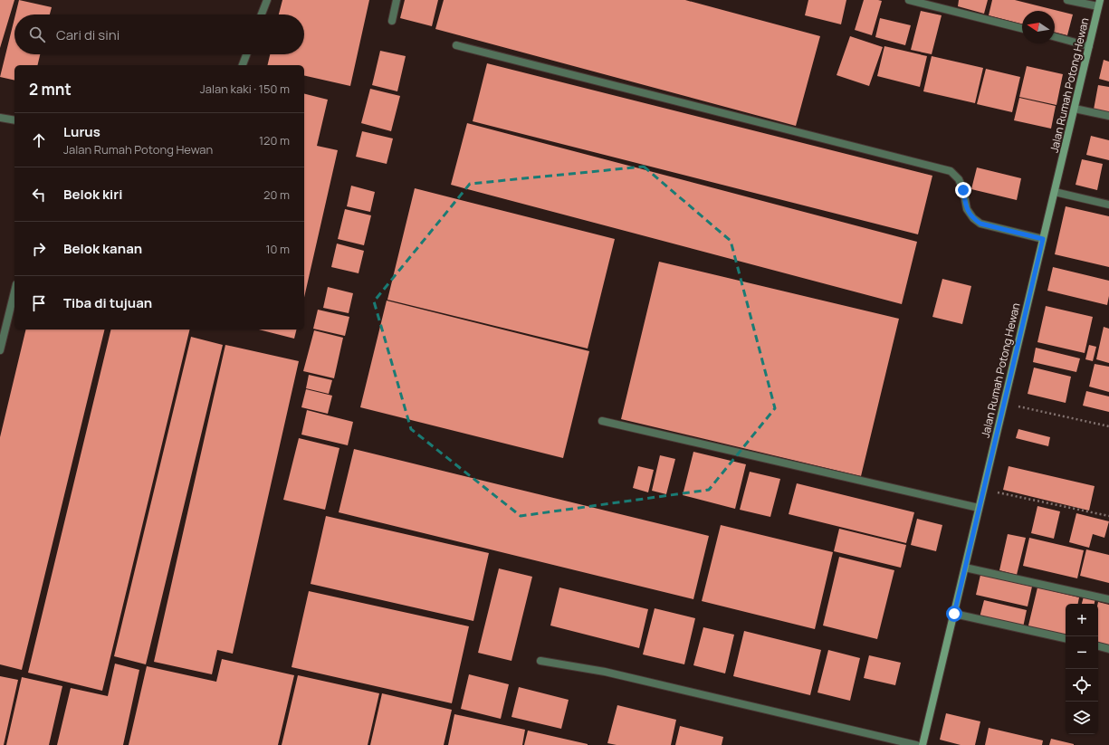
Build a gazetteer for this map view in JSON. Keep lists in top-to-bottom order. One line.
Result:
{"streets":{"street":["Jalan Rumah Potong Hewan"]},"north":"left","page":{"search":"Cari di sini","heading":["2 mnt","Jalan kaki · 150 m"],"list":[["Lurus","Jalan Rumah Potong Hewan","120 m"],["Belok kiri","20 m"],["Belok kanan","10 m"],"Tiba di tujuan"],"map_buttons":["+","−"]}}
